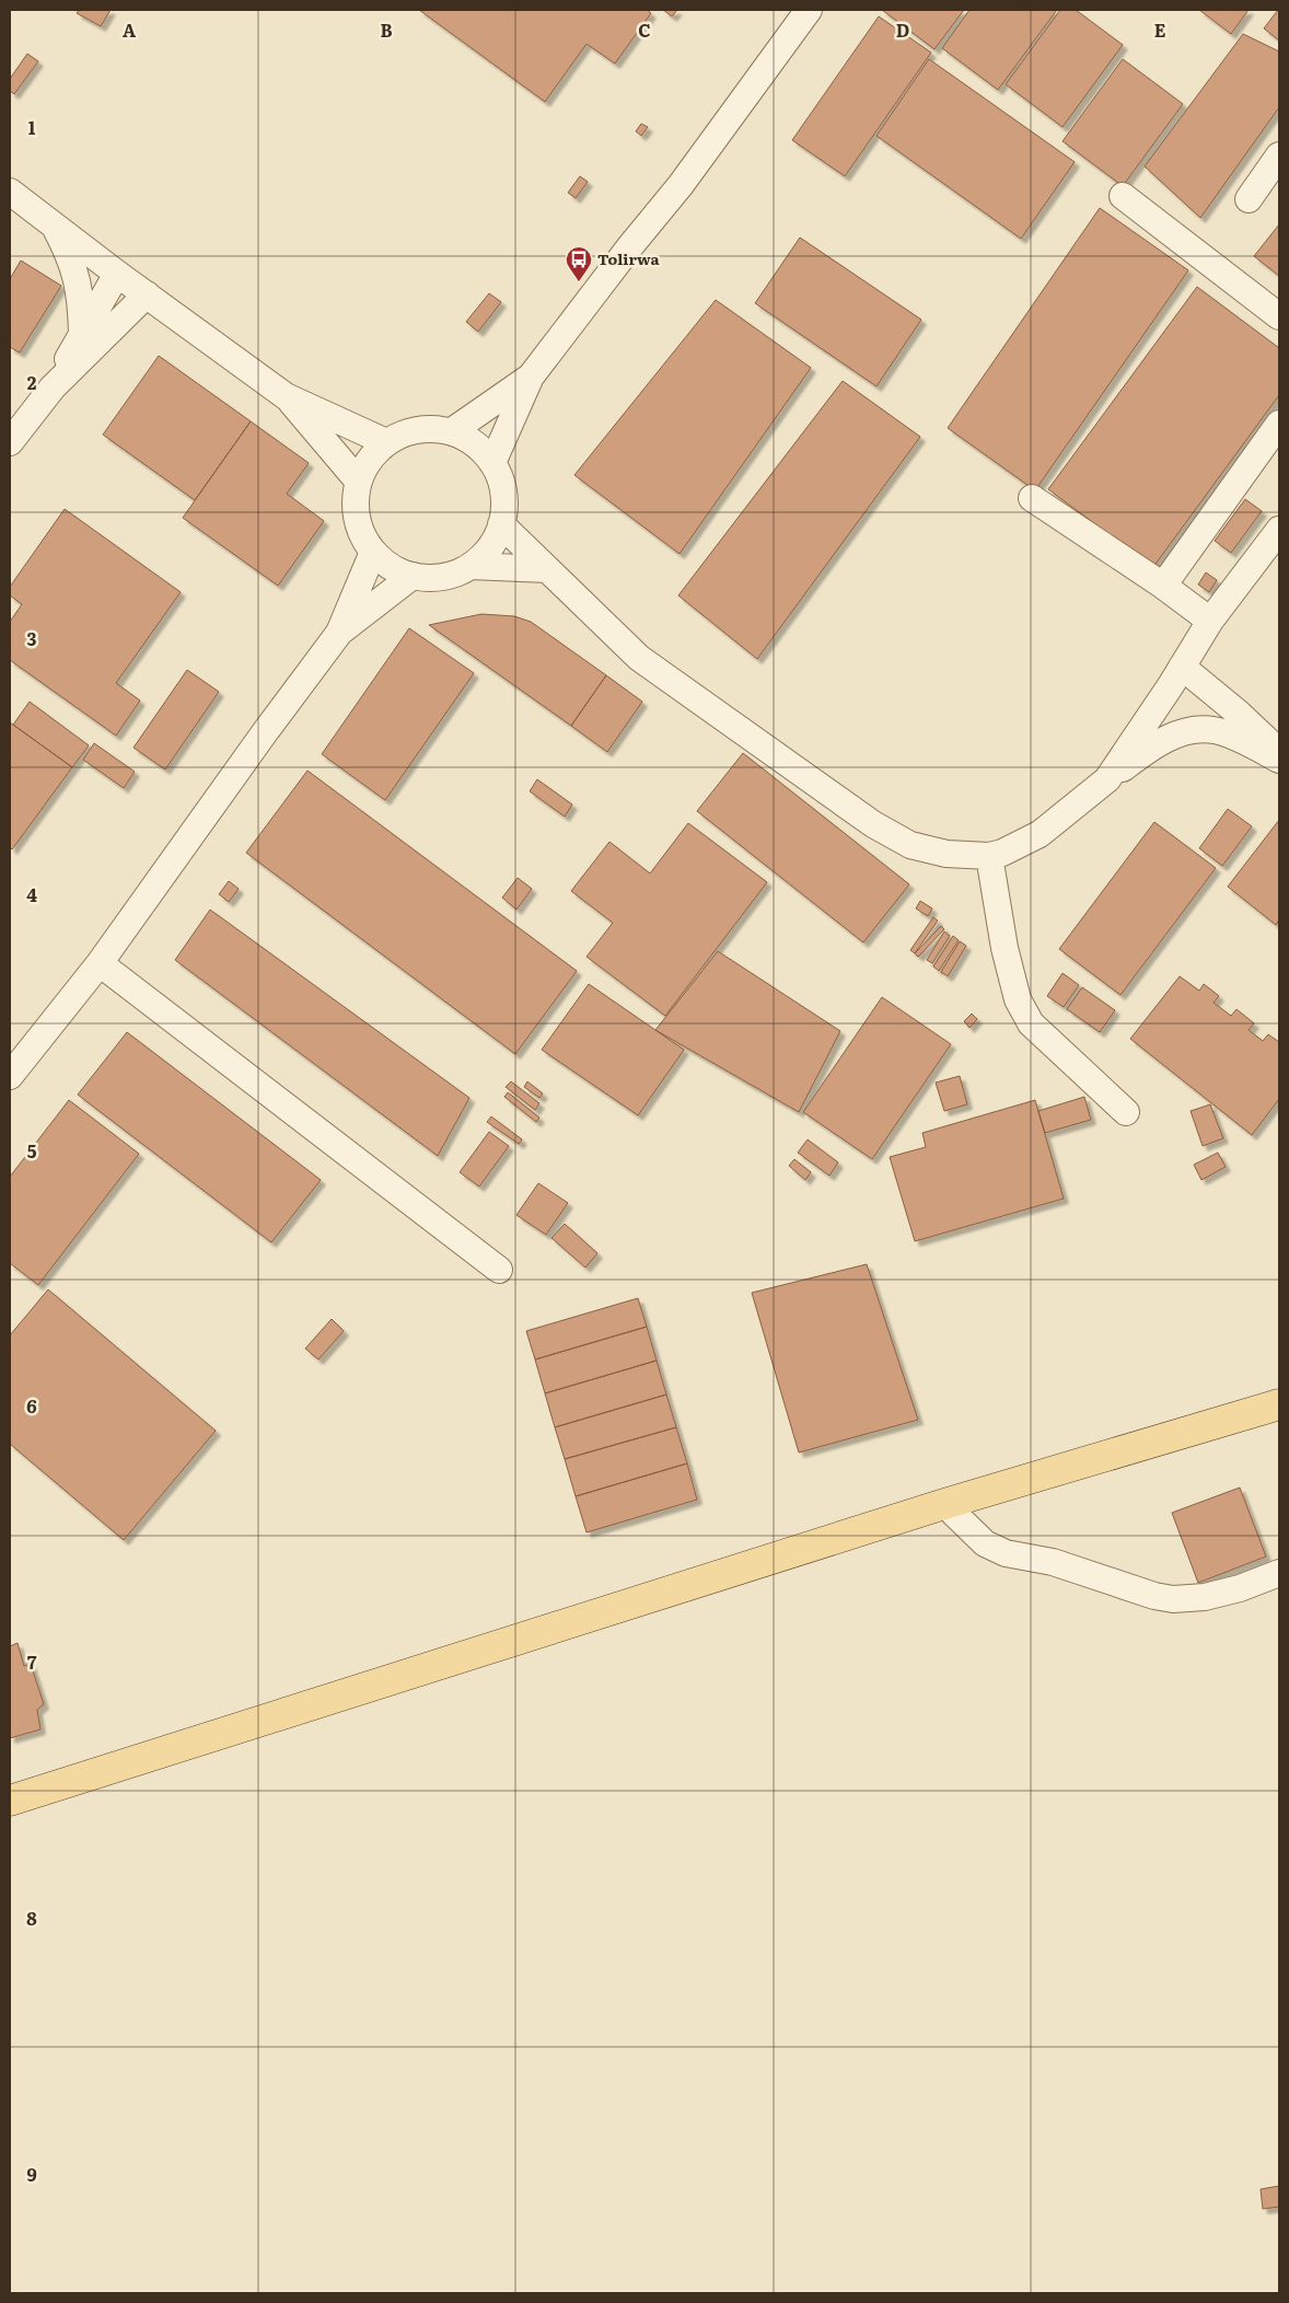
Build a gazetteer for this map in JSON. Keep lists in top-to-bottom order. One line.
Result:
{"places":{"bus stop":["Tolirwa"]},"grid":{"columns":["A","B","C","D","E"],"rows":["1","2","3","4","5","6","7","8","9"]}}
